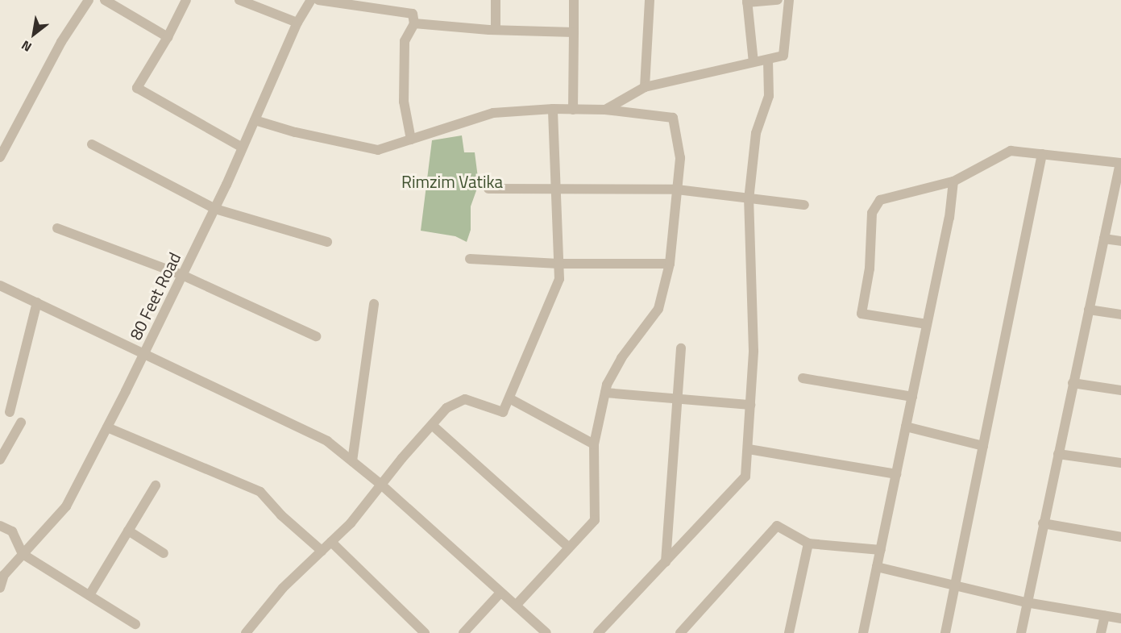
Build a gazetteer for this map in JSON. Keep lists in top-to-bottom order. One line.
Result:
{"streets":{"street":["80 Feet Road"]},"parks":["Rimzim Vatika"],"north":"bottom left"}
